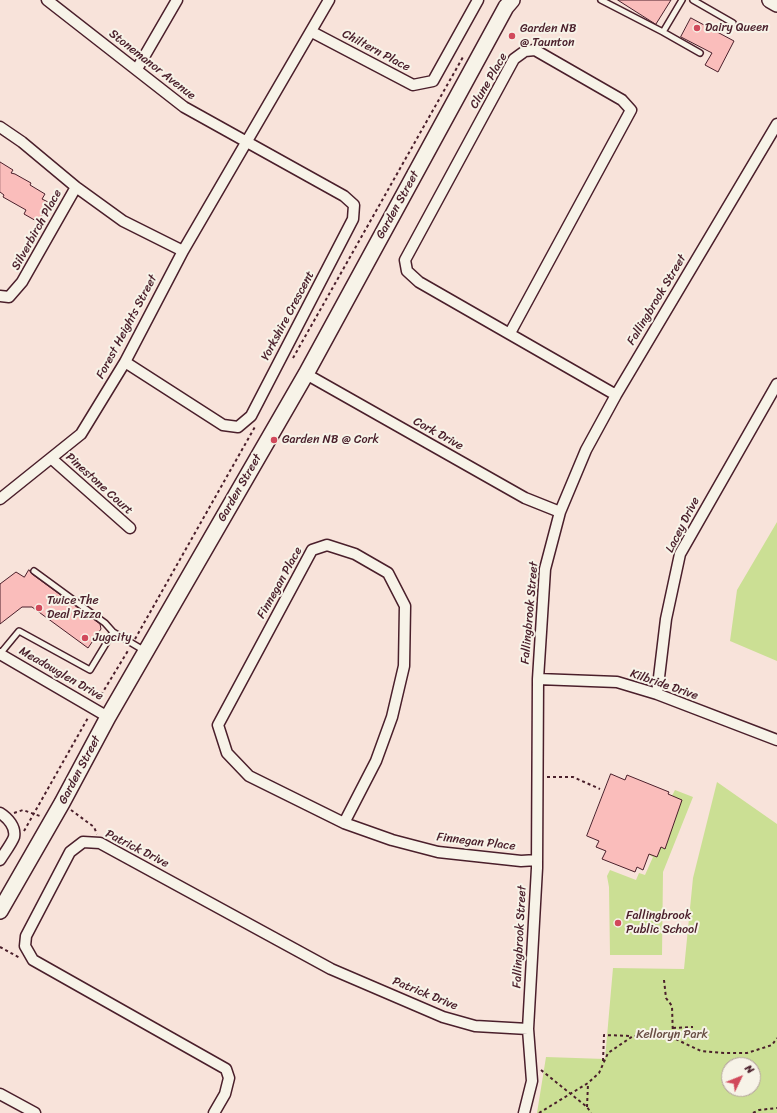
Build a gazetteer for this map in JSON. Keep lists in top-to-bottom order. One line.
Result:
{"streets":{"street":["Chiltern Place","Stonemanor Avenue","Clune Place","Garden Street","Silverbirch Place","Fallingbrook Street","Yorkshire Crescent","Forest Heights Street","Cork Drive","Pinestone Court","Lacey Drive","Finnegan Place","Meadowglen Drive","Kilbride Drive","Patrick Drive"]},"crossings":[["Stonemanor Avenue","Yorkshire Crescent"],["Stonemanor Avenue","Forest Heights Street"],["Clune Place","Fallingbrook Street"],["Garden Street","Cork Drive"],["Garden Street","Meadowglen Drive"],["Silverbirch Place","Forest Heights Street"],["Fallingbrook Street","Cork Drive"],["Fallingbrook Street","Finnegan Place"],["Fallingbrook Street","Kilbride Drive"],["Fallingbrook Street","Patrick Drive"],["Yorkshire Crescent","Forest Heights Street"],["Forest Heights Street","Pinestone Court"],["Lacey Drive","Kilbride Drive"]],"parks":["Kelloryn Park"],"places":["Dairy Queen","Garden NB @ Taunton","Garden NB @ Cork","Twice The Deal Pizza","Jugcity","Fallingbrook Public School"],"north":"top right"}
